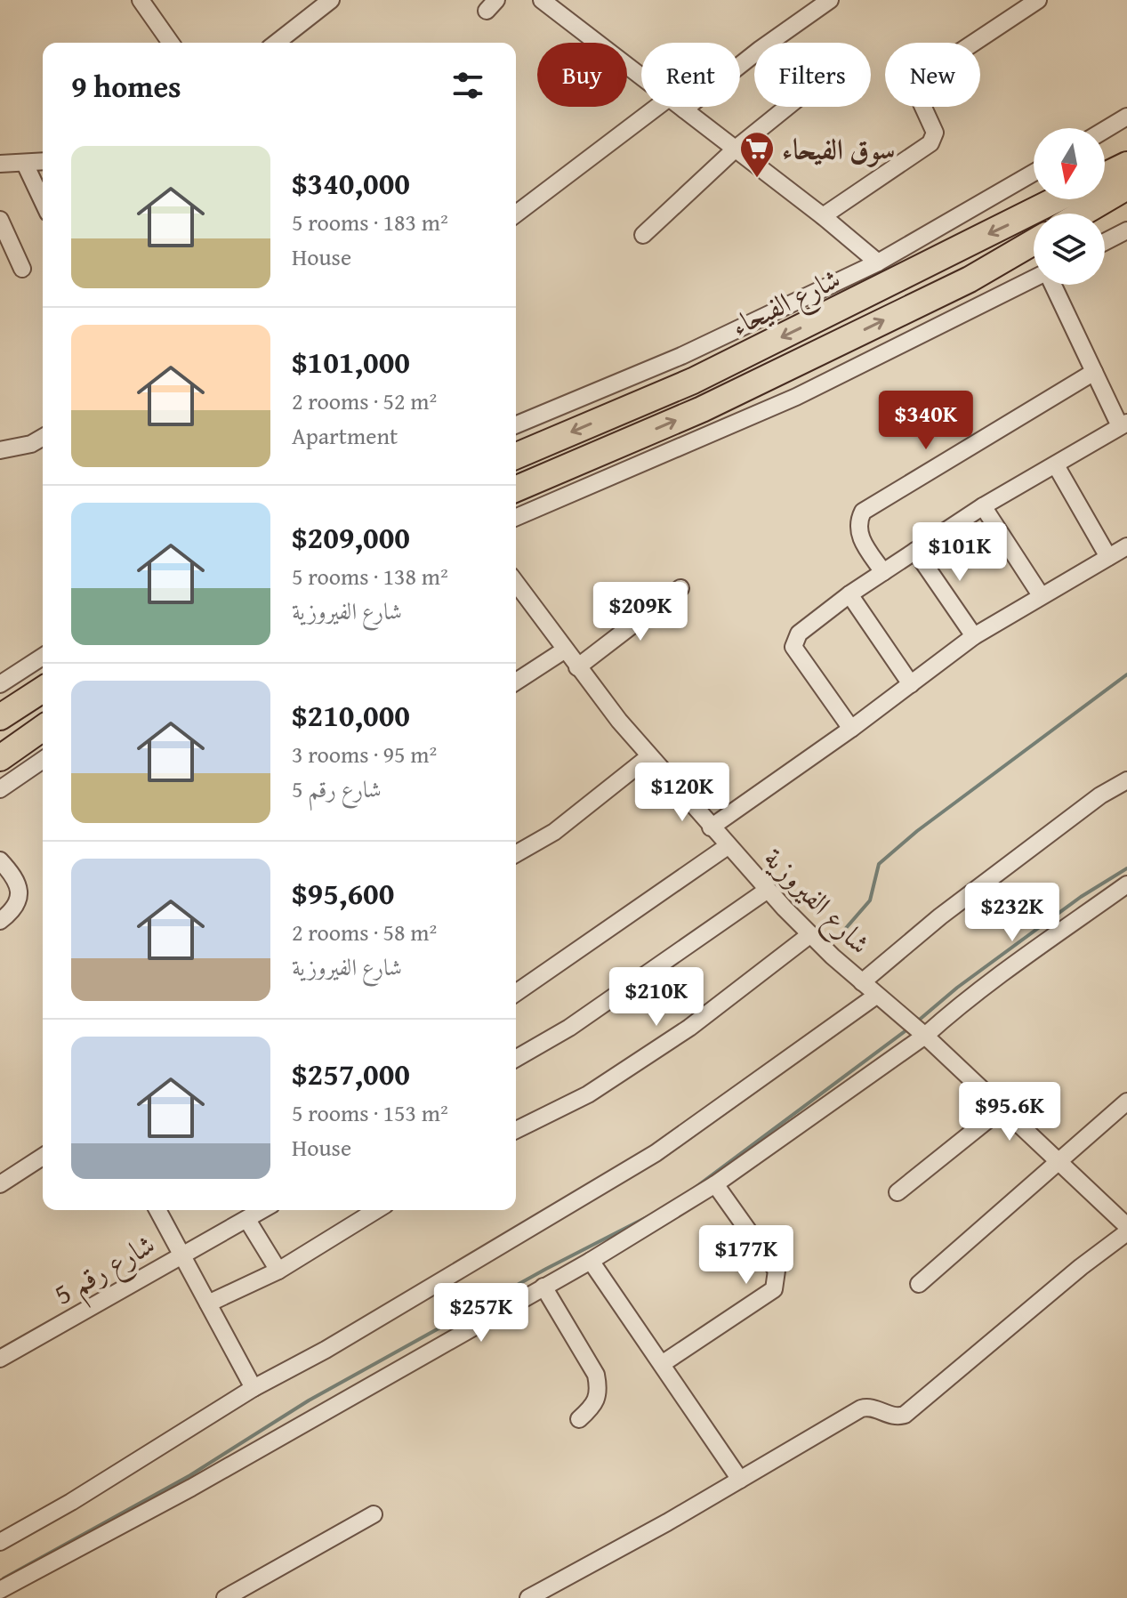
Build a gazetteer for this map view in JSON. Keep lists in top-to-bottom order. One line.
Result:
{"streets":{"highway":["شارع الفيحاء"],"street":["شارع الفيروزية","شارع رقم 5"]},"places":{"supermarket":["سوق الفيحاء"]},"north":"bottom","page":{"chip":["Buy","Rent","Filters","New"],"heading":"9 homes","list":[{"name":"$340,000","note":"5 rooms · 183 m² · House"},{"name":"$101,000","note":"2 rooms · 52 m² · Apartment"},{"name":"$209,000","note":"5 rooms · 138 m² · شارع الفيروزية"},{"name":"$210,000","note":"3 rooms · 95 m² · شارع رقم 5"},{"name":"$95,600","note":"2 rooms · 58 m² · شارع الفيروزية"},{"name":"$257,000","note":"5 rooms · 153 m² · House"}],"price":["$340K","$101K","$209K","$120K","$232K","$210K","$95.6K","$177K","$257K"]}}
